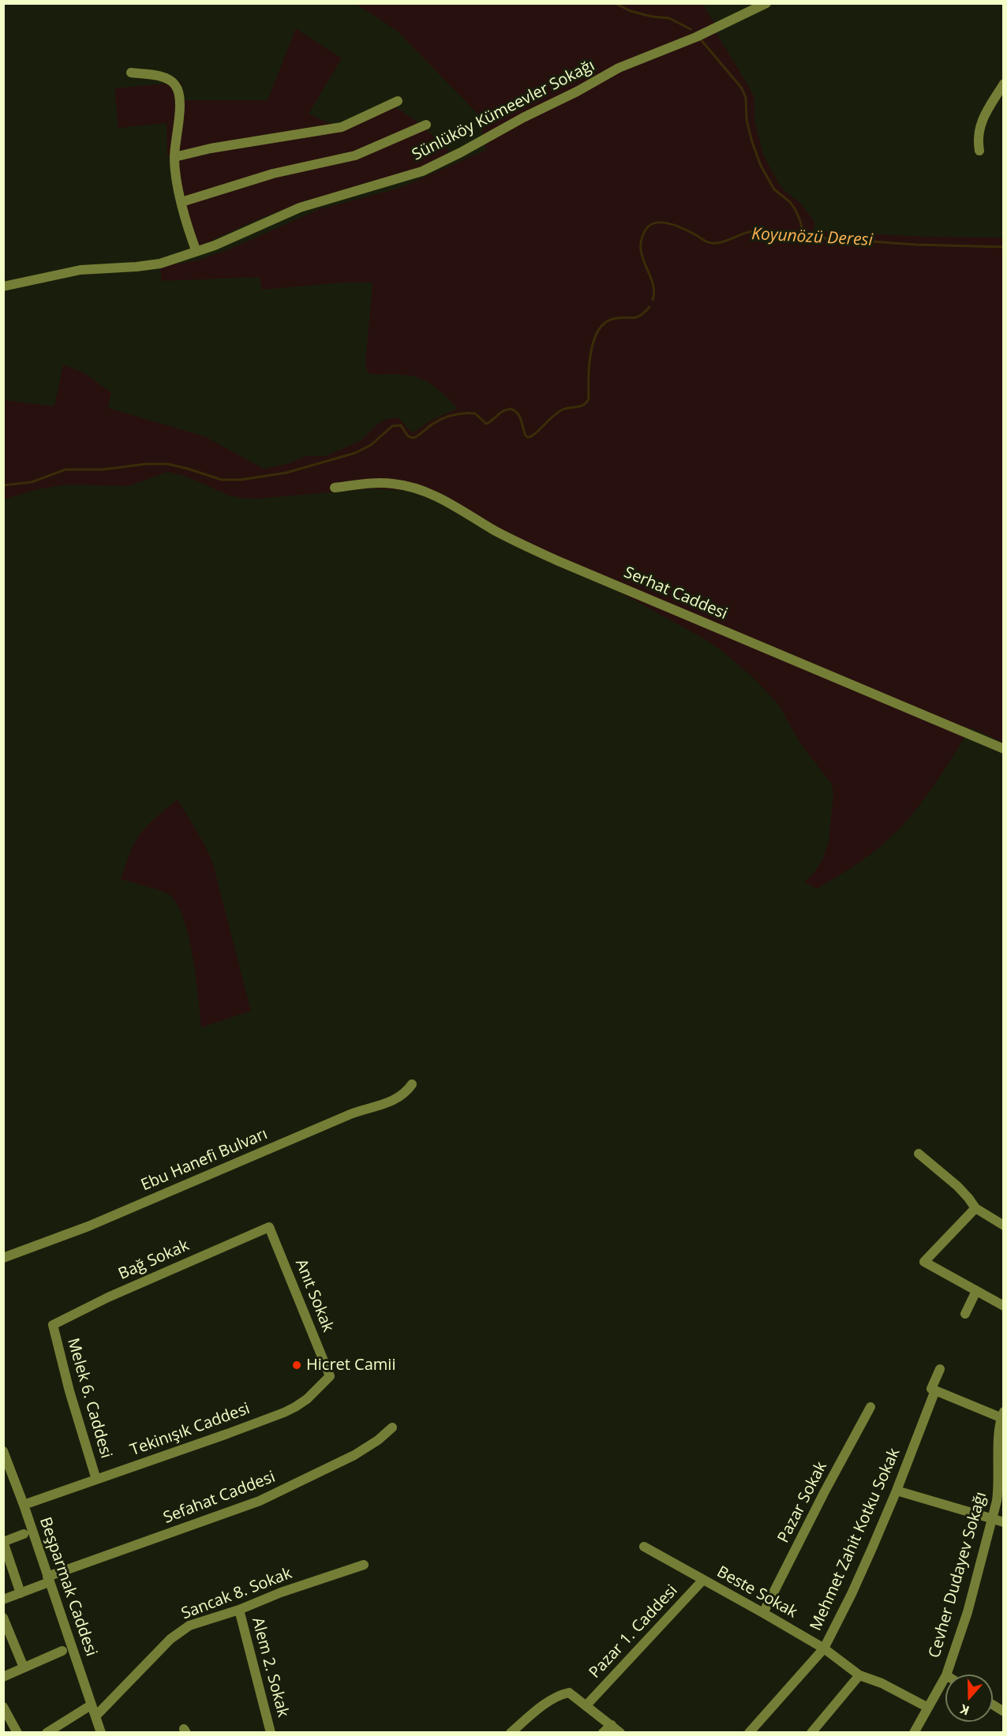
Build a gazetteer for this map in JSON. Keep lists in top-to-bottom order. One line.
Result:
{"streets":{"street":["Sünlüköy Kümeevler Sokağı","Serhat Caddesi","Ebu Hanefi Bulvarı","Bağ Sokak","Anıt Sokak","Melek 6. Caddesi","Tekinışık Caddesi","Sefahat Caddesi","Pazar Sokak","Mehmet Zahit Kotku Sokak","Cevher Dudayev Sokağı","Beşparmak Caddesi","Beste Sokak","Sancak 8. Sokak","Pazar 1. Caddesi","Alem 2. Sokak"]},"crossings":[["Bağ Sokak","Anıt Sokak"],["Bağ Sokak","Melek 6. Caddesi"],["Anıt Sokak","Tekinışık Caddesi"],["Melek 6. Caddesi","Tekinışık Caddesi"],["Tekinışık Caddesi","Beşparmak Caddesi"],["Sefahat Caddesi","Beşparmak Caddesi"],["Pazar Sokak","Beste Sokak"],["Mehmet Zahit Kotku Sokak","Beste Sokak"],["Cevher Dudayev Sokağı","Beste Sokak"],["Beşparmak Caddesi","Sancak 8. Sokak"],["Beste Sokak","Pazar 1. Caddesi"],["Sancak 8. Sokak","Alem 2. Sokak"]],"water":["Koyunözü Deresi"],"places":["Hicret Camii"],"north":"bottom"}
